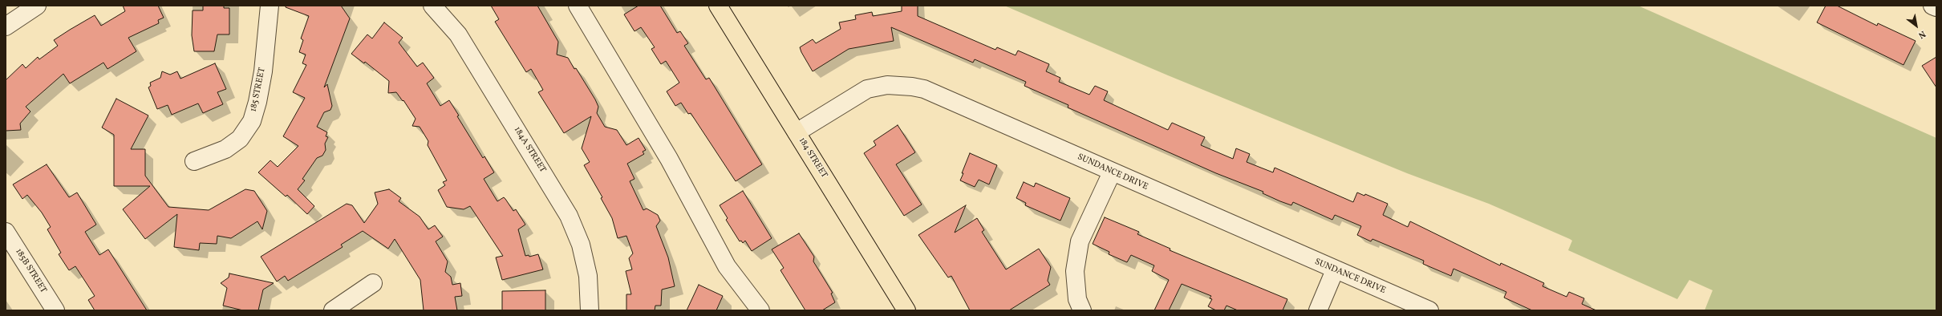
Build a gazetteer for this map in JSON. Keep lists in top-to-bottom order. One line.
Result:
{"streets":{"main road":["184 STREET"],"street":["185 STREET","184A STREET","SUNDANCE DRIVE","185B STREET"]},"crossings":[["184 STREET","SUNDANCE DRIVE"]],"north":"bottom right"}
